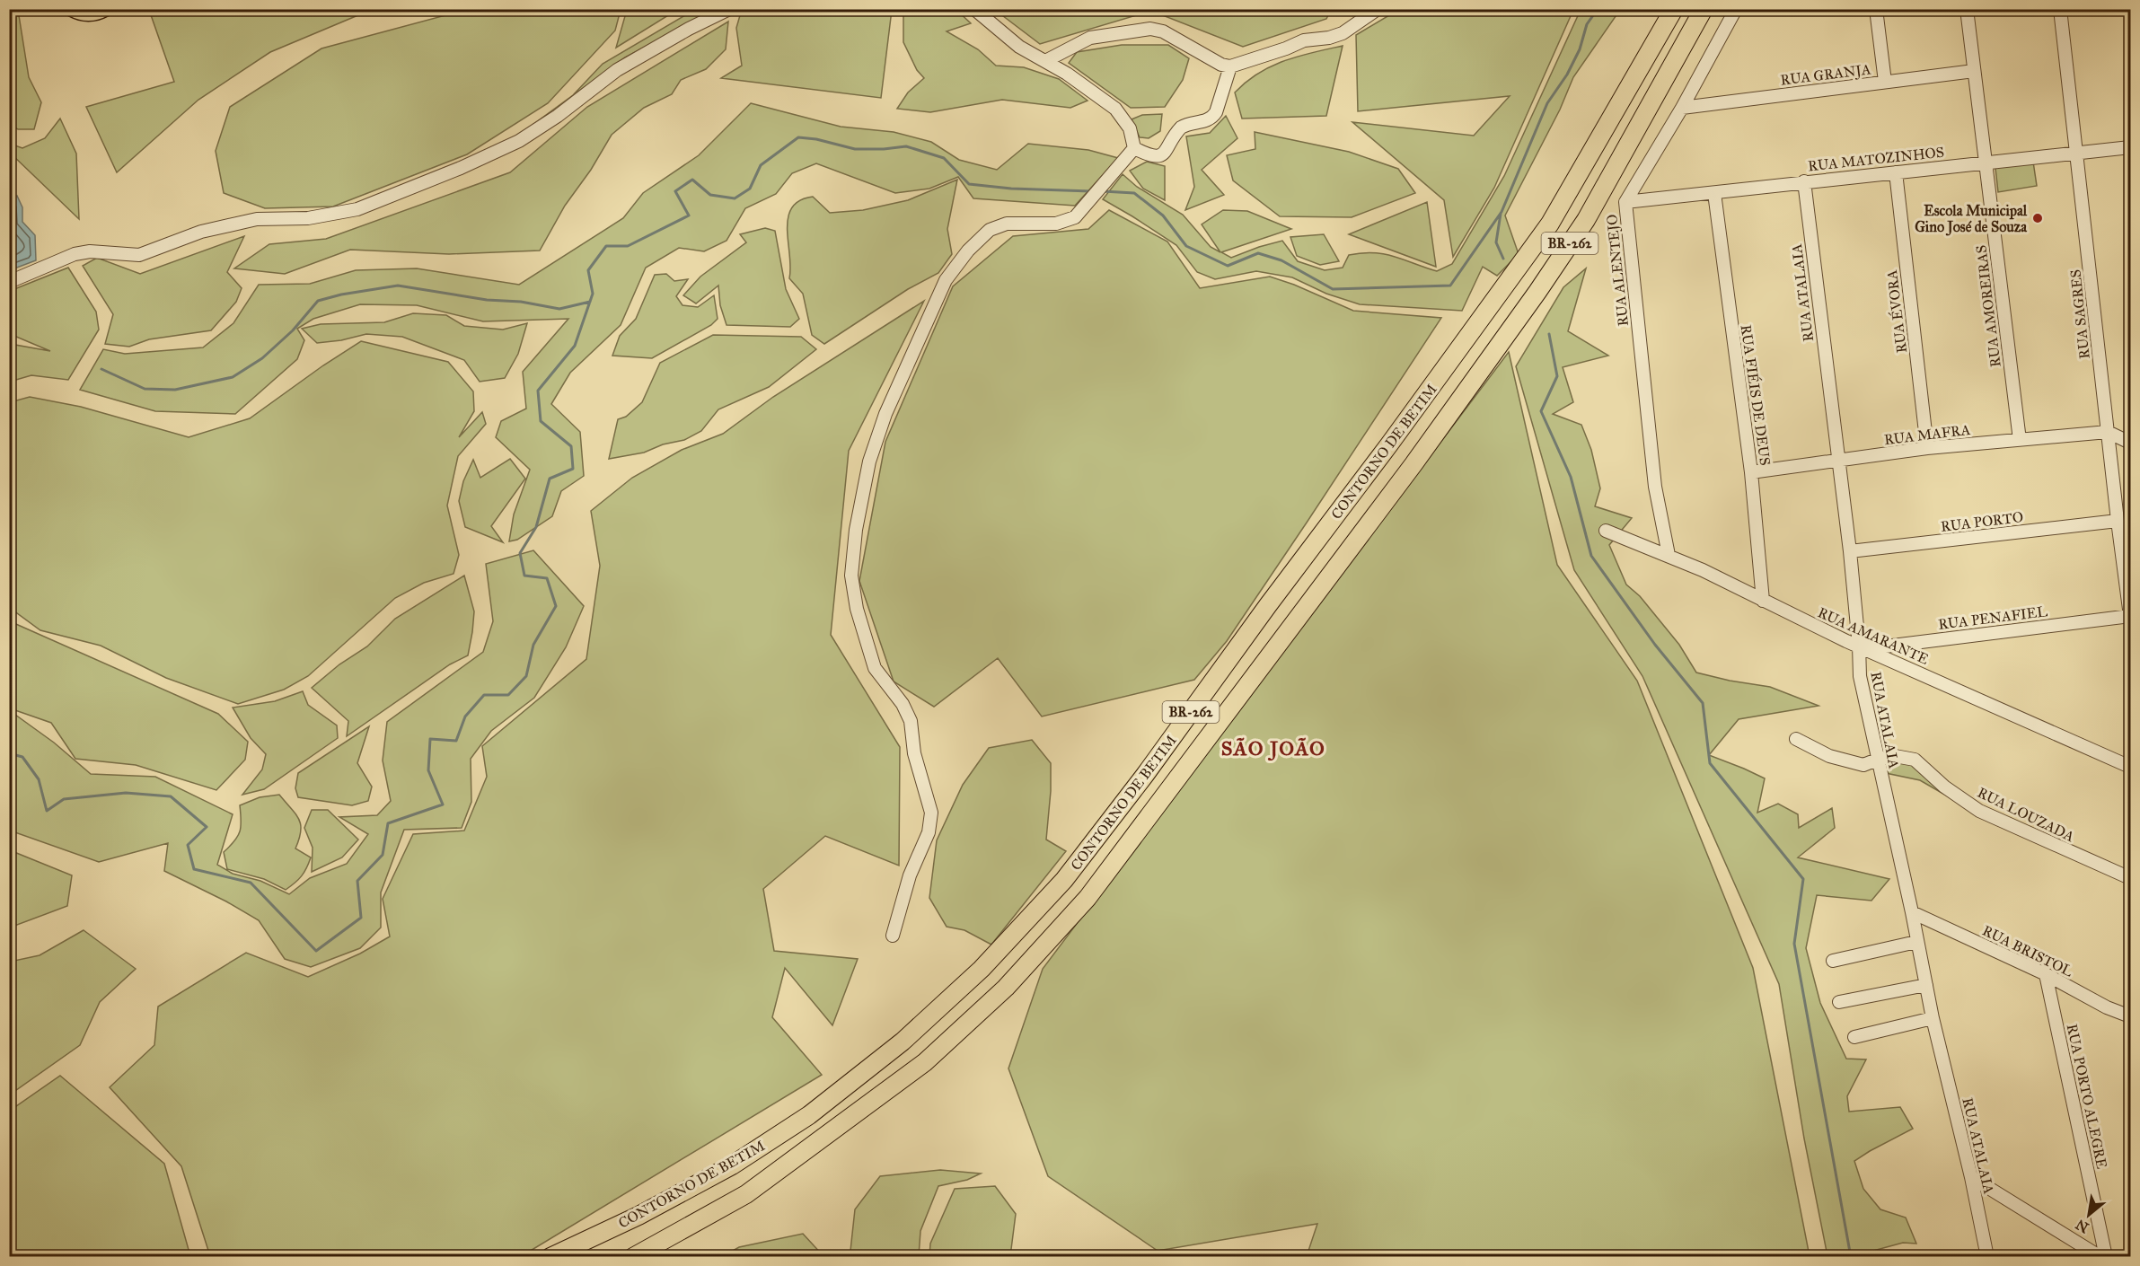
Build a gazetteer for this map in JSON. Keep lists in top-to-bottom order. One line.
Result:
{"streets":{"highway":["BR-262","CONTORNO DE BETIM"],"street":["RUA GRANJA","RUA MATOZINHOS","RUA ALENTEJO","RUA ATALAIA","RUA AMOREIRAS","RUA ÉVORA","RUA SAGRES","RUA FIÉIS DE DEUS","RUA MAFRA","RUA PORTO","RUA PENAFIEL","RUA AMARANTE","RUA LOUZADA","RUA BRISTOL","RUA PORTO ALEGRE"]},"crossings":[["RUA GRANJA","RUA ALENTEJO"],["RUA GRANJA","RUA AMOREIRAS"],["RUA MATOZINHOS","RUA ALENTEJO"],["RUA MATOZINHOS","RUA ATALAIA"],["RUA MATOZINHOS","RUA AMOREIRAS"],["RUA MATOZINHOS","RUA ÉVORA"],["RUA MATOZINHOS","RUA SAGRES"],["RUA MATOZINHOS","RUA FIÉIS DE DEUS"],["RUA ALENTEJO","RUA AMARANTE"],["RUA ATALAIA","RUA MAFRA"],["RUA ATALAIA","RUA PORTO"],["RUA ATALAIA","RUA PENAFIEL"],["RUA ATALAIA","RUA AMARANTE"],["RUA ATALAIA","RUA LOUZADA"],["RUA ATALAIA","RUA BRISTOL"],["RUA AMOREIRAS","RUA MAFRA"],["RUA ÉVORA","RUA MAFRA"],["RUA SAGRES","RUA MAFRA"],["RUA SAGRES","RUA PORTO"],["RUA SAGRES","RUA PENAFIEL"],["RUA FIÉIS DE DEUS","RUA MAFRA"],["RUA FIÉIS DE DEUS","RUA AMARANTE"],["RUA PENAFIEL","RUA AMARANTE"],["RUA BRISTOL","RUA PORTO ALEGRE"]],"districts":["SÃO JOÃO"],"places":["Escola Municipal Gino José de Souza"],"north":"bottom left"}
